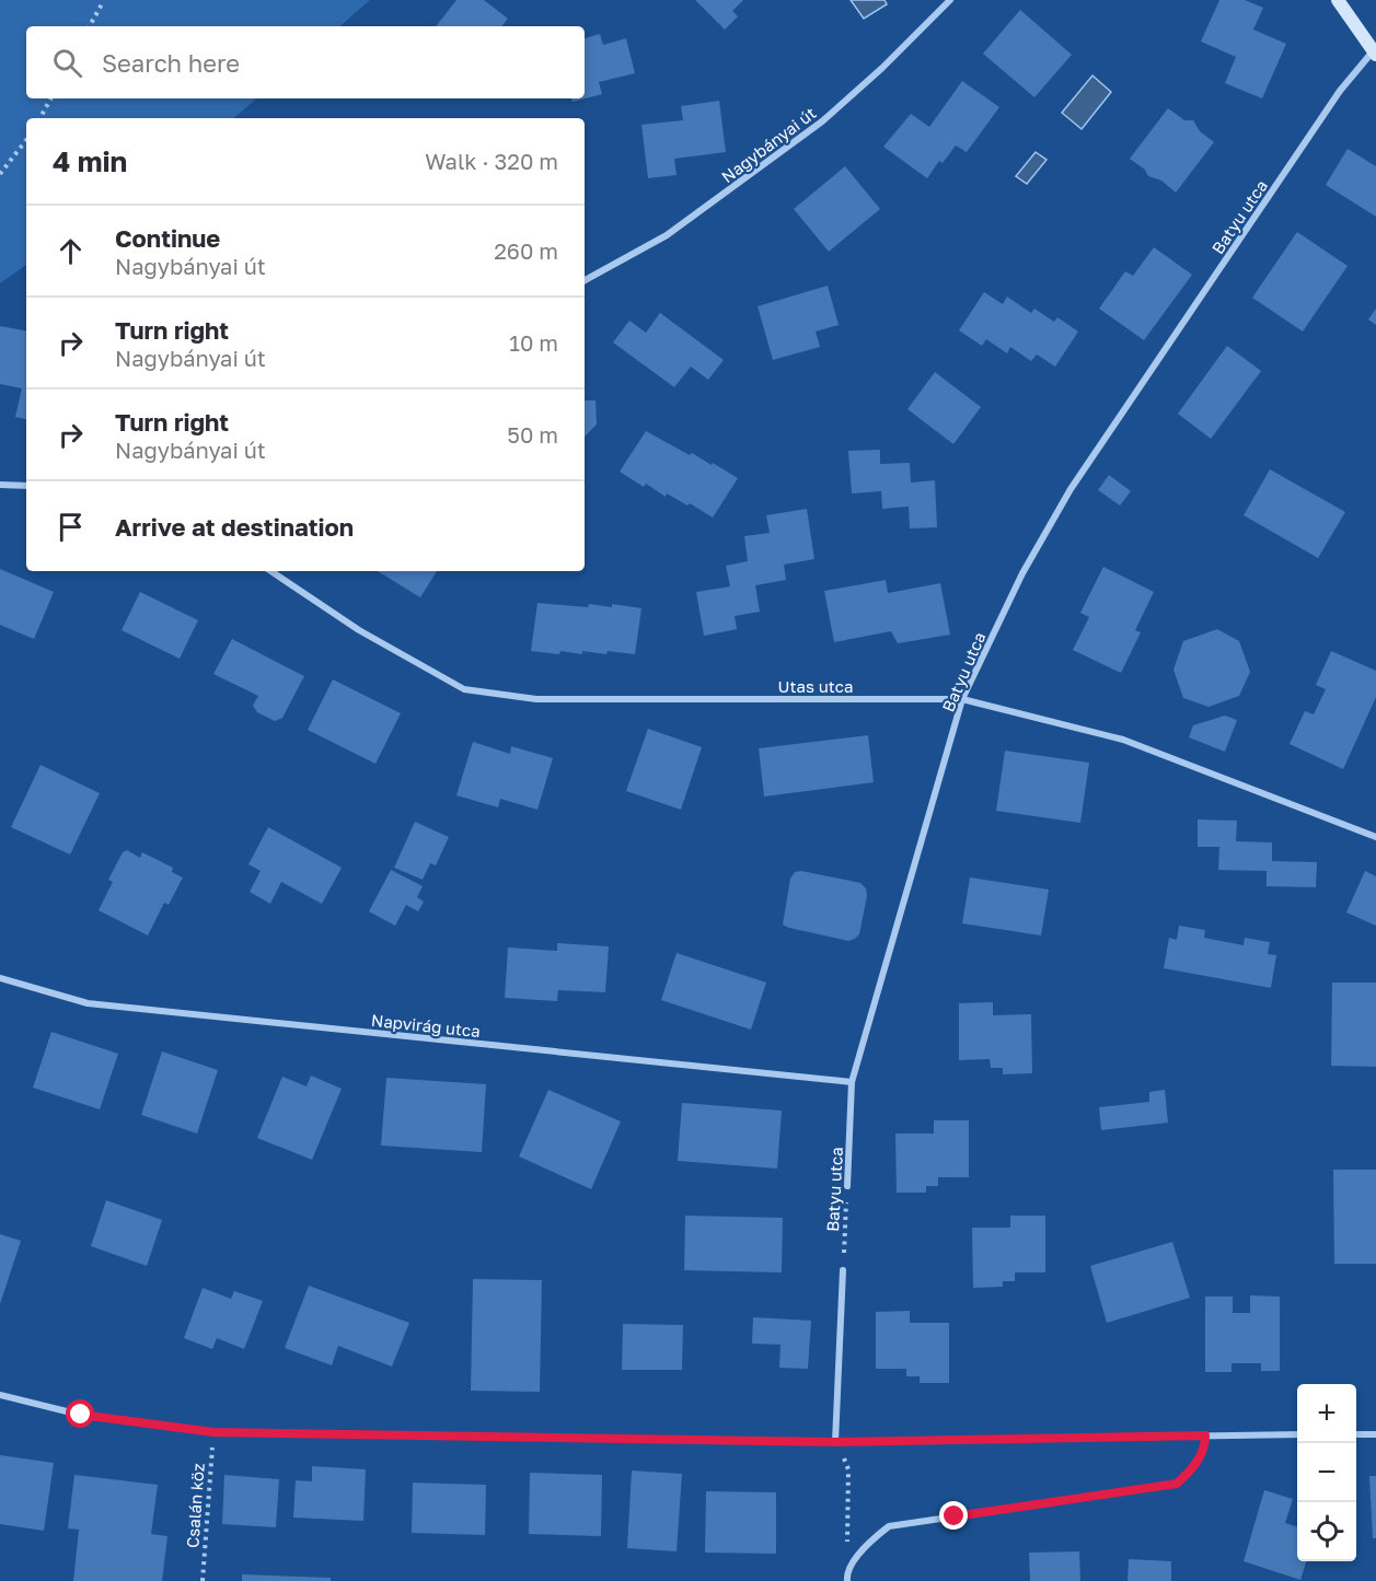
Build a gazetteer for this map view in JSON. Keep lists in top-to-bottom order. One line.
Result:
{"streets":{"street":["Nagybányai út","Batyu utca","Utas utca","Napvirág utca"],"path":["Csalán köz"]},"crossings":[["Batyu utca","Utas utca"],["Batyu utca","Napvirág utca"]],"page":{"search":"Search here","heading":["4 min","Walk · 320 m"],"list":[["Continue","Nagybányai út","260 m"],["Turn right","Nagybányai út","10 m"],["Turn right","Nagybányai út","50 m"],"Arrive at destination"],"map_buttons":["+","−"]}}
